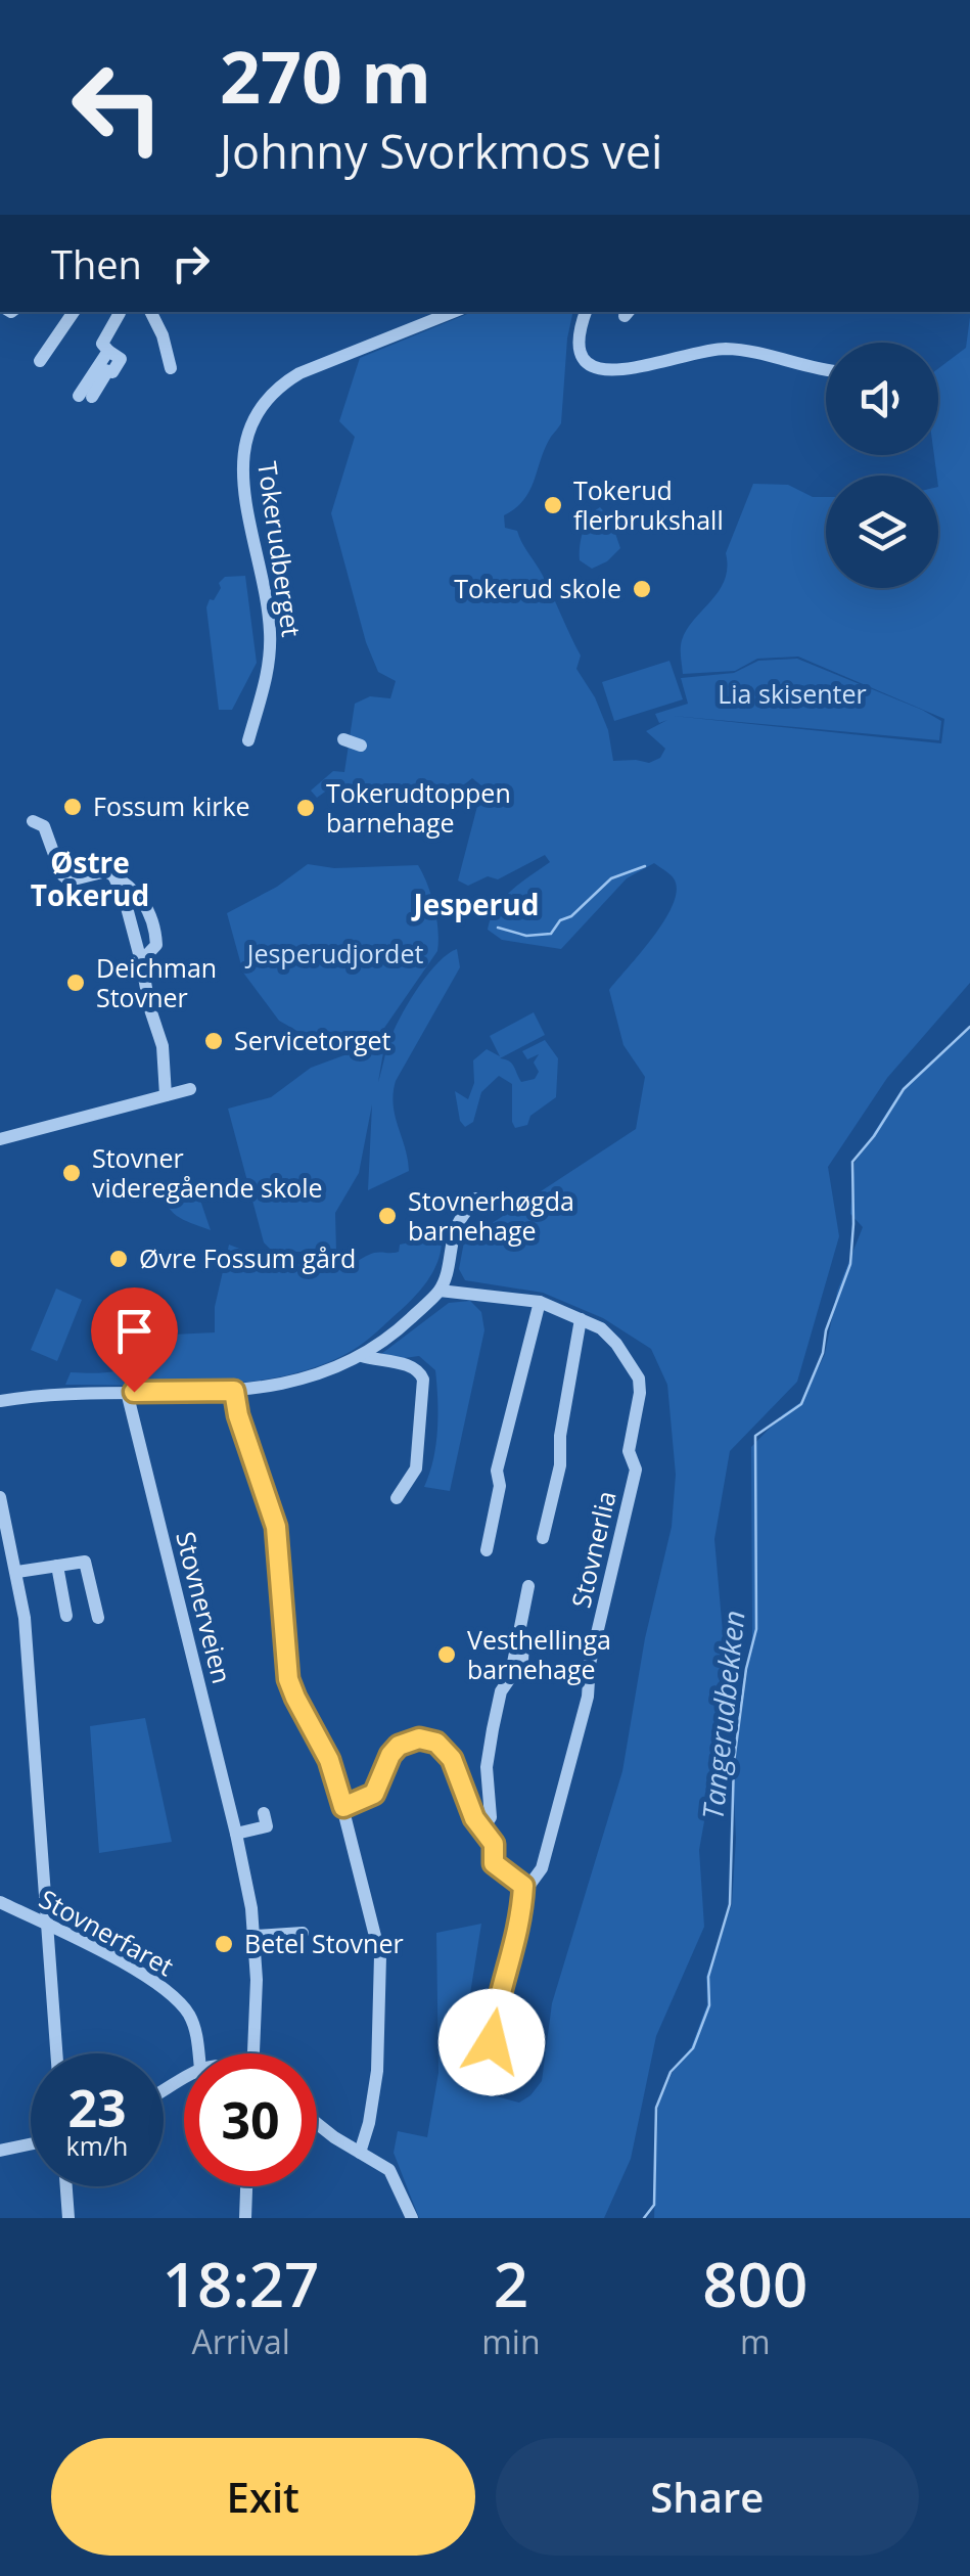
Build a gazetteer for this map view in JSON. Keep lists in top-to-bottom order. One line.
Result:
{"streets":{"street":["Tokerudberget","Stovnerlia","Stovnerveien","Stovnerfaret"]},"districts":["Østre Tokerud","Jesperud"],"water":["Tangerudbekken"],"parks":["Lia skisenter","Jesperudjordet"],"places":["Tokerud flerbrukshall","Tokerud skole","Fossum kirke","Tokerudtoppen barnehage","Deichman Stovner","Servicetorget","Stovner videregående skole","Stovnerhøgda barnehage","Øvre Fossum gård","Vesthellinga barnehage","Betel Stovner"],"page":{"turn":["270 m","Johnny Svorkmos vei"],"then":"Then","speed":"23 km/h","limit":"30","eta":["18:27","Arrival","2","min","800","m"],"buttons":["Exit","Share"]}}
